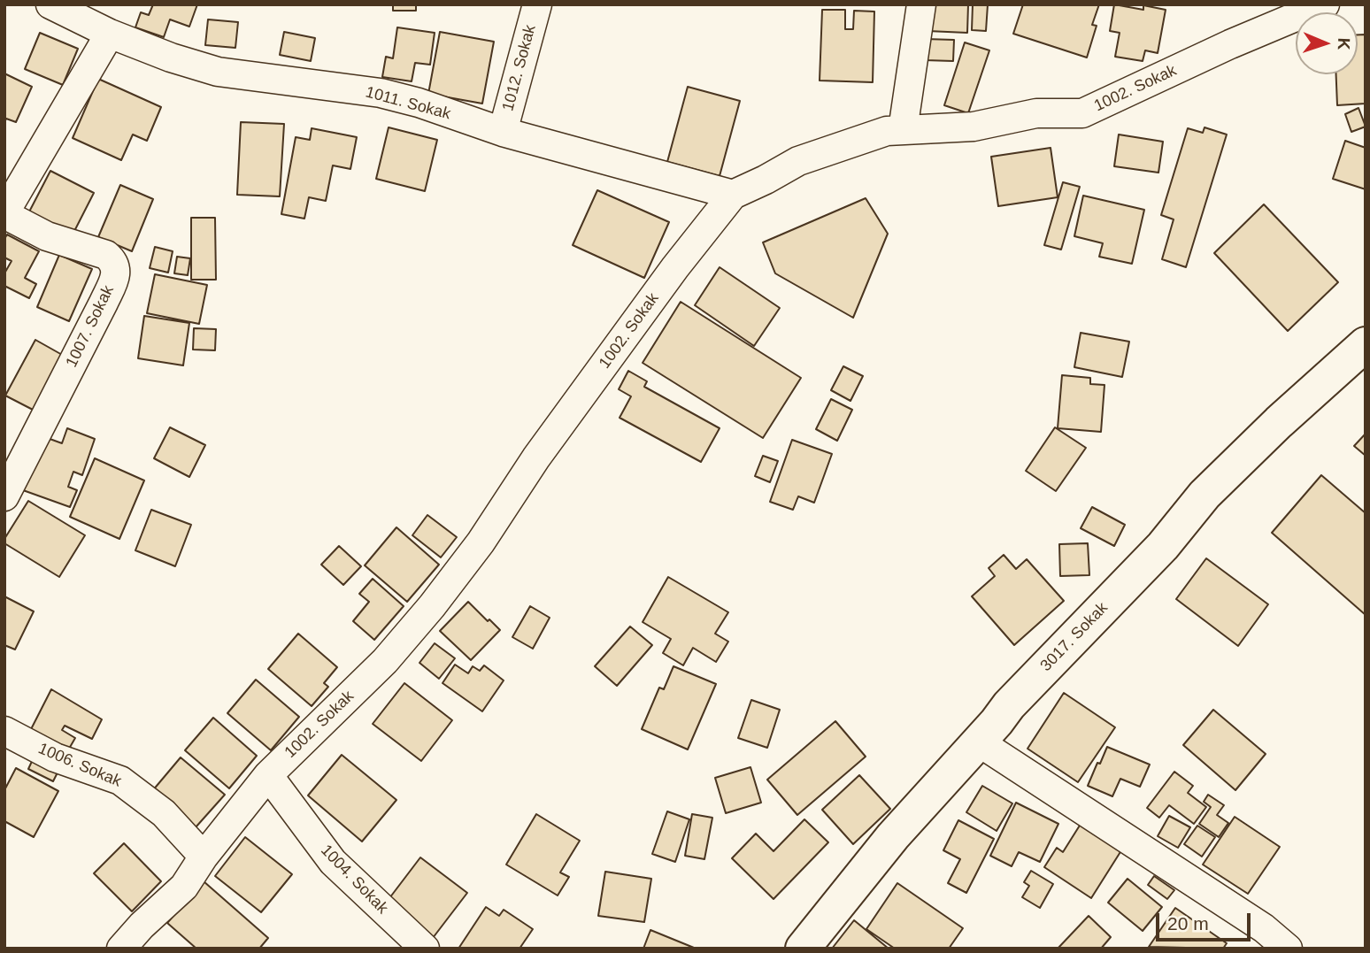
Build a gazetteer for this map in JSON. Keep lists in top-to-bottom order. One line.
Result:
{"streets":{"street":["1012. Sokak","1002. Sokak","1011. Sokak","1007. Sokak","3017. Sokak","1006. Sokak","1004. Sokak"]},"crossings":[["1012. Sokak","1011. Sokak"],["1002. Sokak","1011. Sokak"],["1002. Sokak","1006. Sokak"],["1002. Sokak","1004. Sokak"],["1011. Sokak","1007. Sokak"]],"scale_bar":"20 m","north":"right"}
